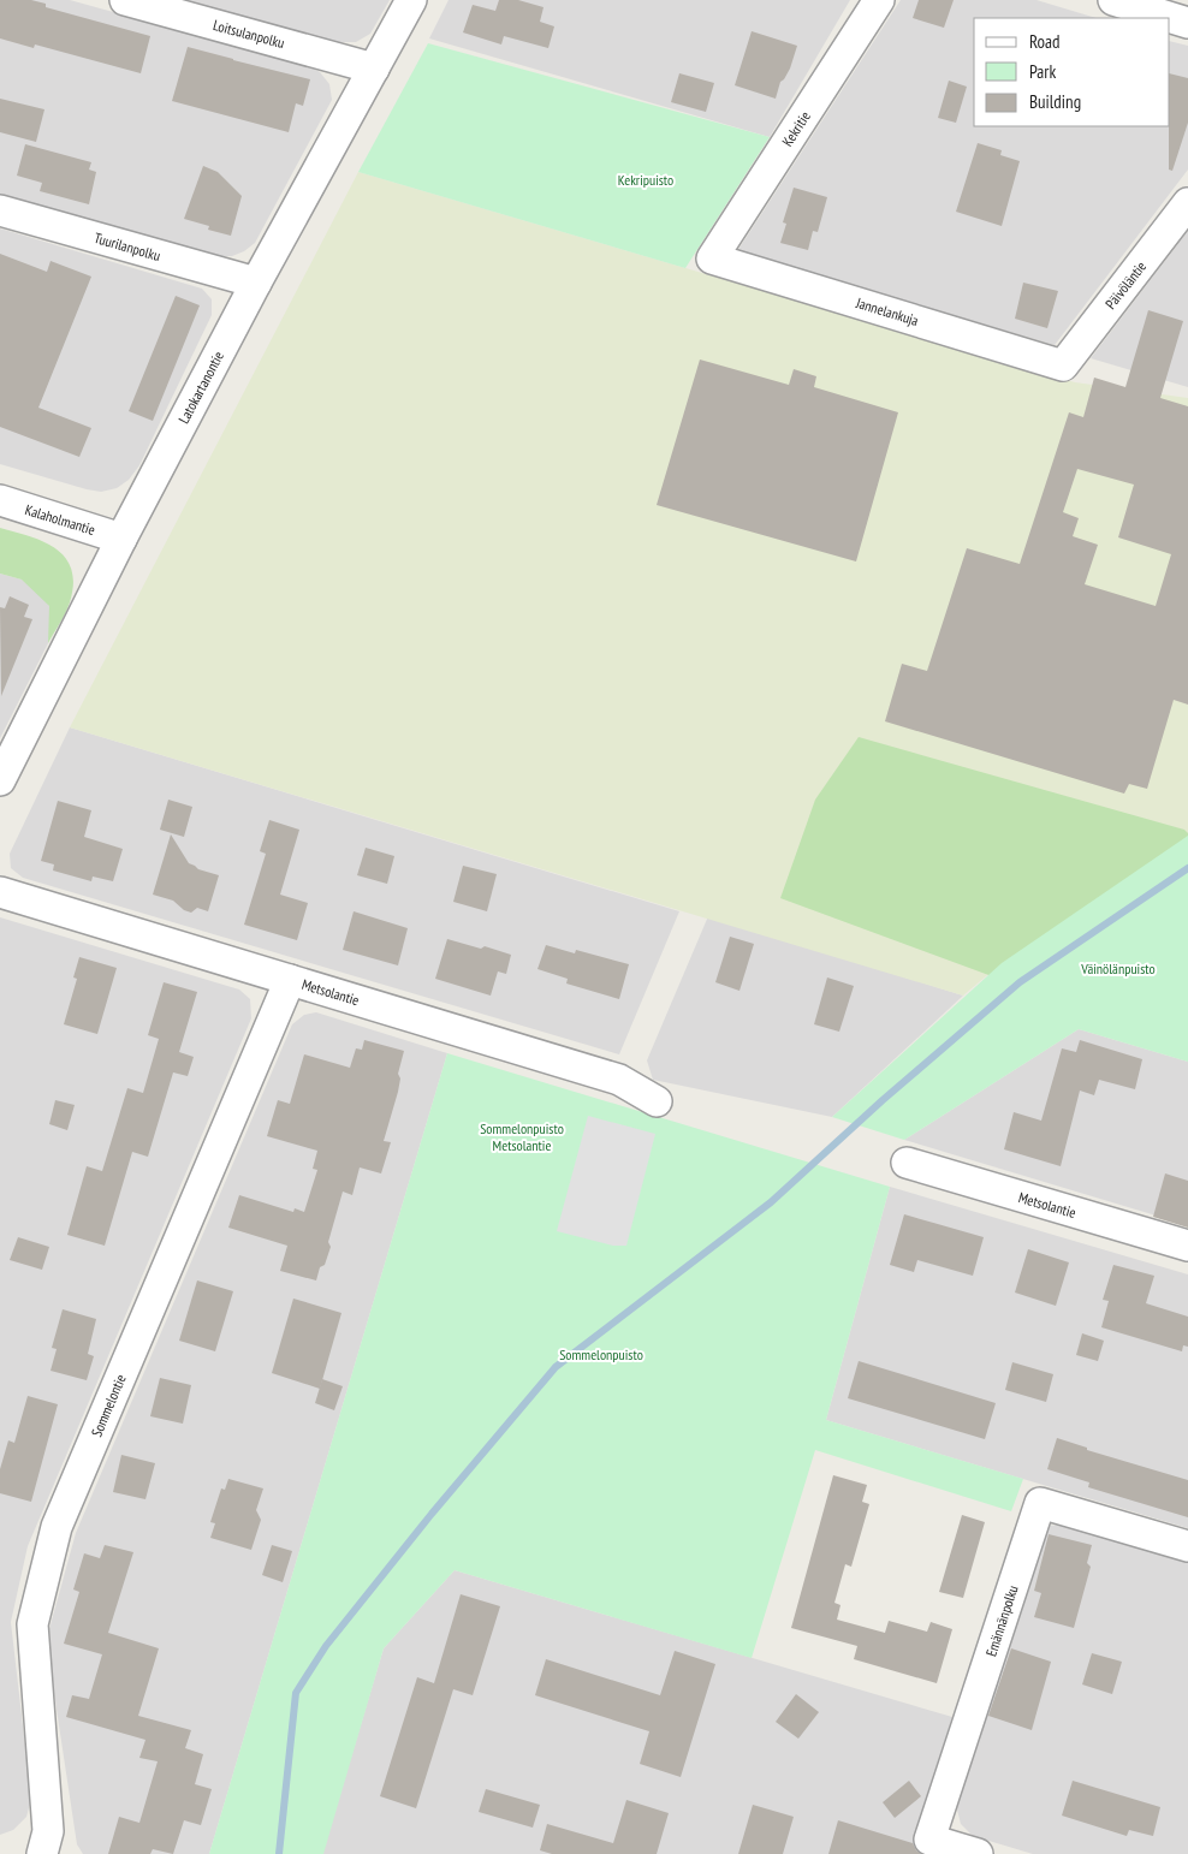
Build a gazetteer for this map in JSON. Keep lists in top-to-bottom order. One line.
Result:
{"streets":{"street":["Loitsulanpolku","Kekritie","Tuurilanpolku","Päivöläntie","Jannelankuja","Latokartanontie","Kalaholmantie","Metsolantie","Sommelontie","Emännänpolku"]},"crossings":[["Loitsulanpolku","Latokartanontie"],["Kekritie","Jannelankuja"],["Tuurilanpolku","Latokartanontie"],["Päivöläntie","Jannelankuja"],["Latokartanontie","Kalaholmantie"],["Metsolantie","Sommelontie"]],"parks":["Kekripuisto","Väinölänpuisto","Sommelonpuisto Metsolantie","Sommelonpuisto"],"legend":["Road","Park","Building"]}
